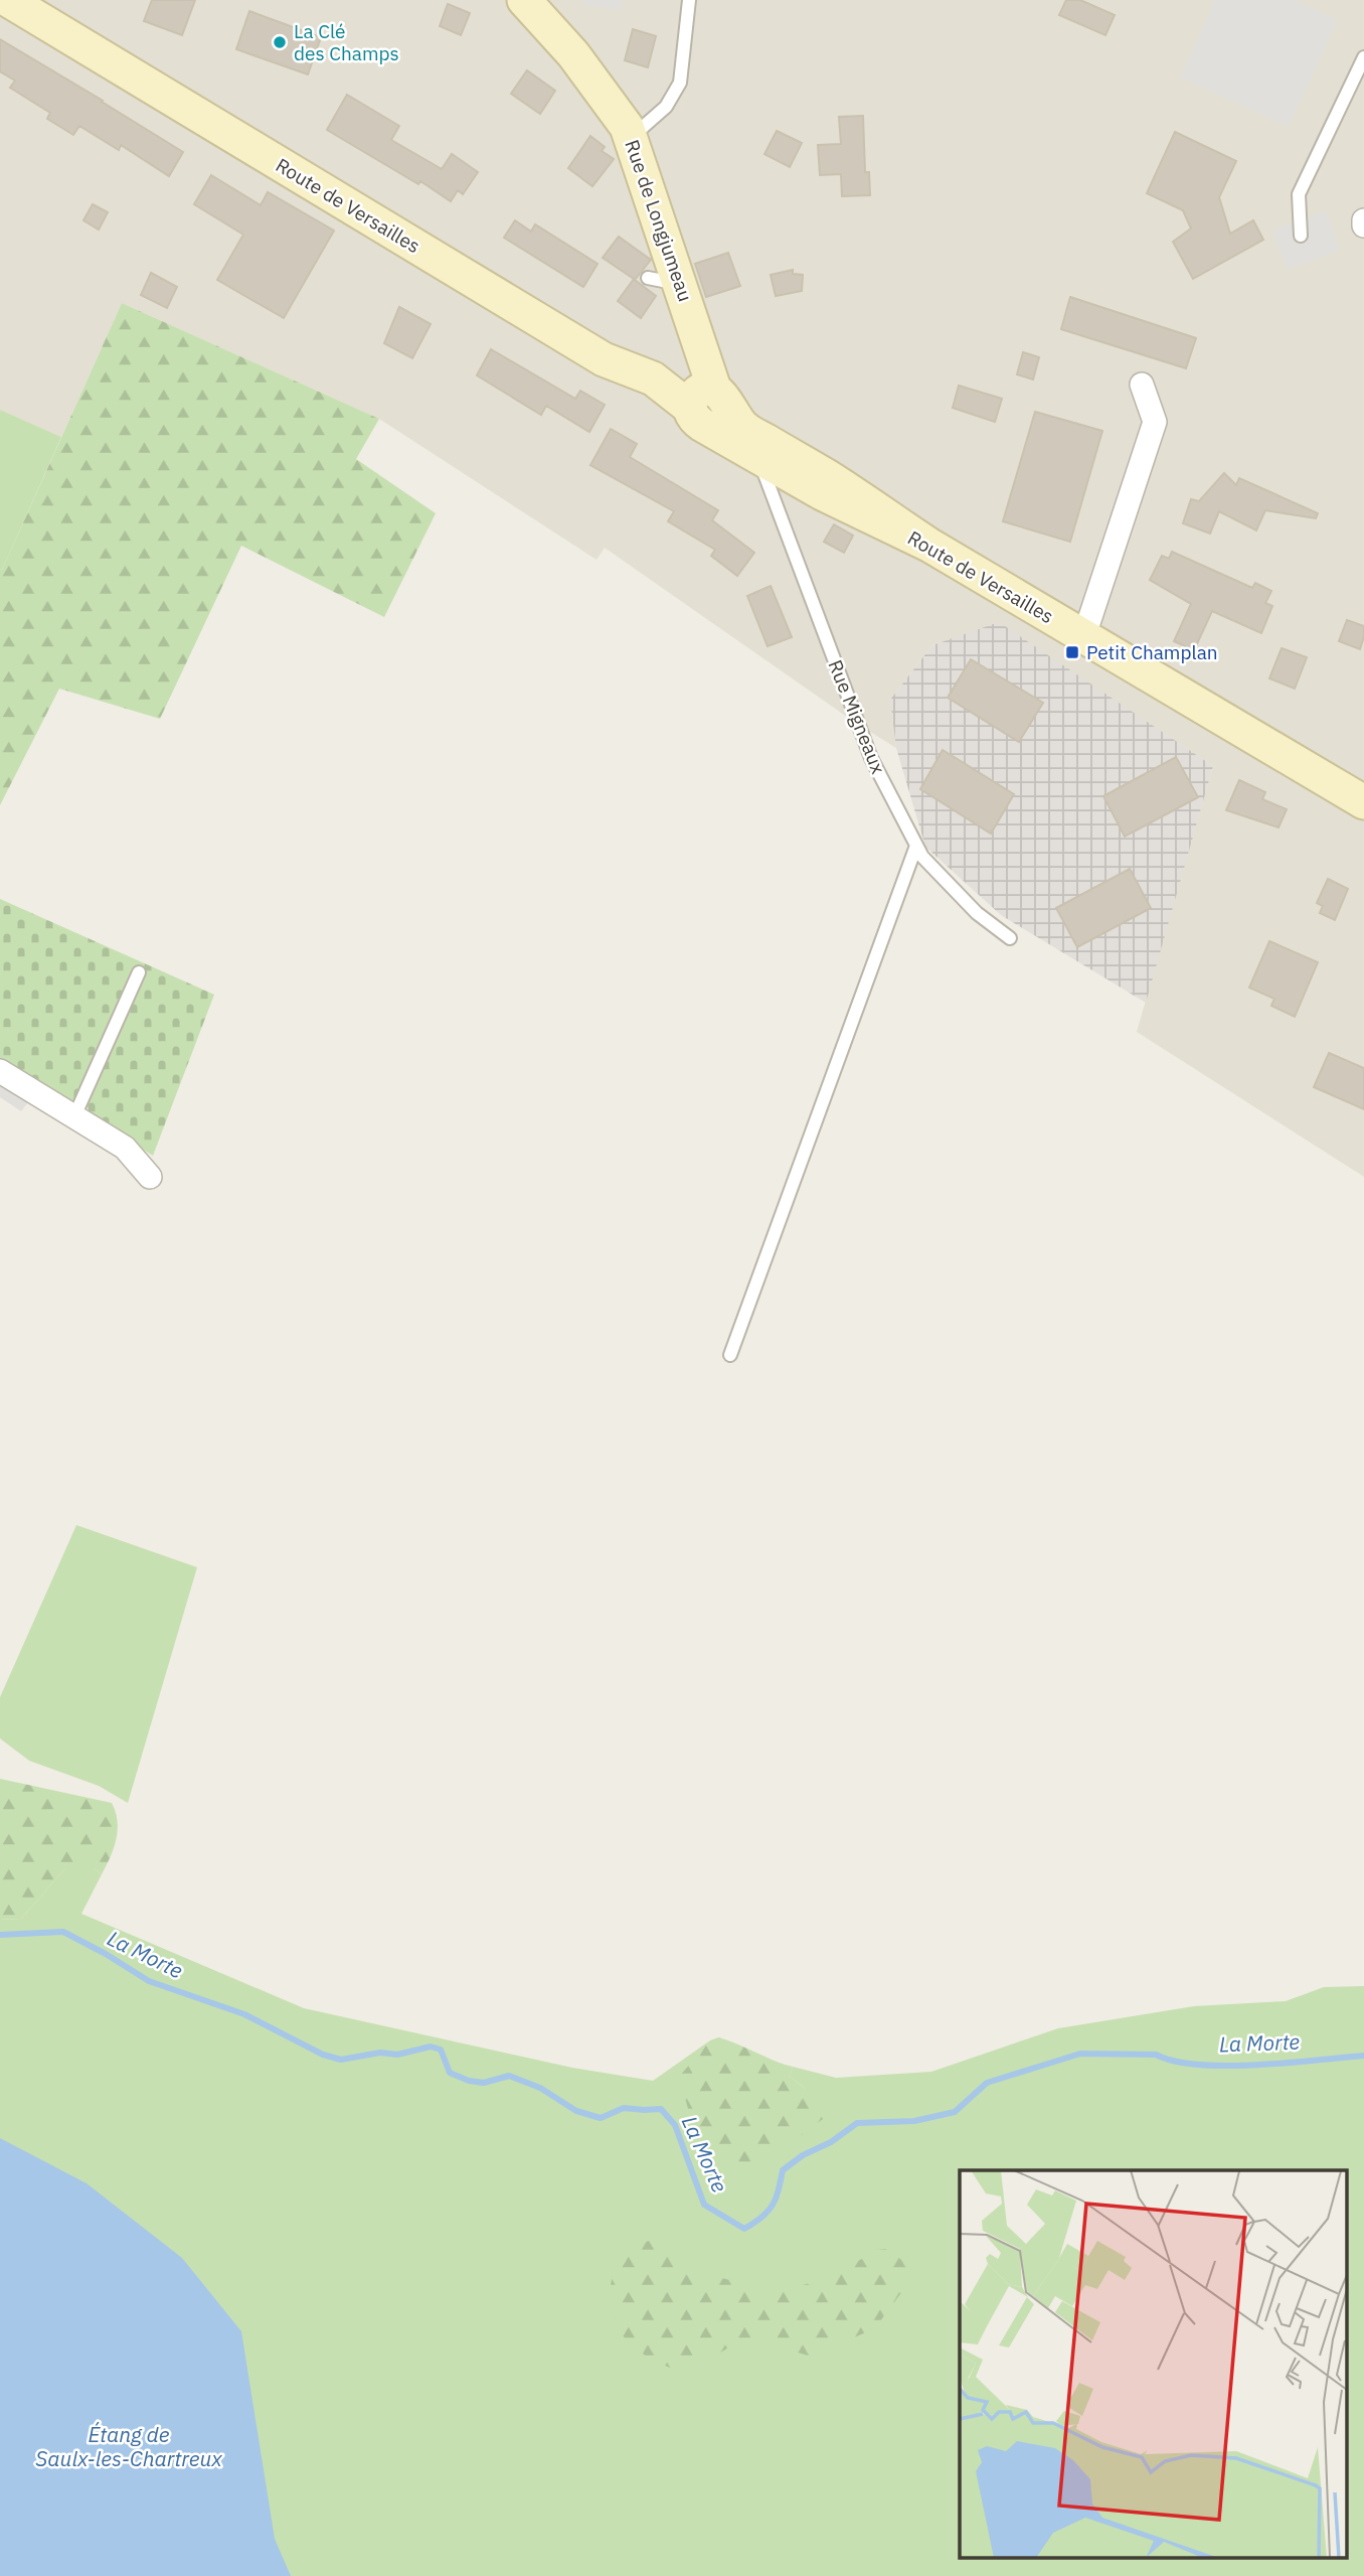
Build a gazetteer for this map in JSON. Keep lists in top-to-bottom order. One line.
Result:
{"streets":{"main road":["Route de Versailles","Rue de Longjumeau"],"lane":["Rue Migneaux"]},"crossings":[["Route de Versailles","Rue de Longjumeau"],["Route de Versailles","Rue Migneaux"]],"water":["La Morte","Étang de Saulx-les-Chartreux"],"places":{"other":["La Clé des Champs"],"transit":["Petit Champlan"]}}
